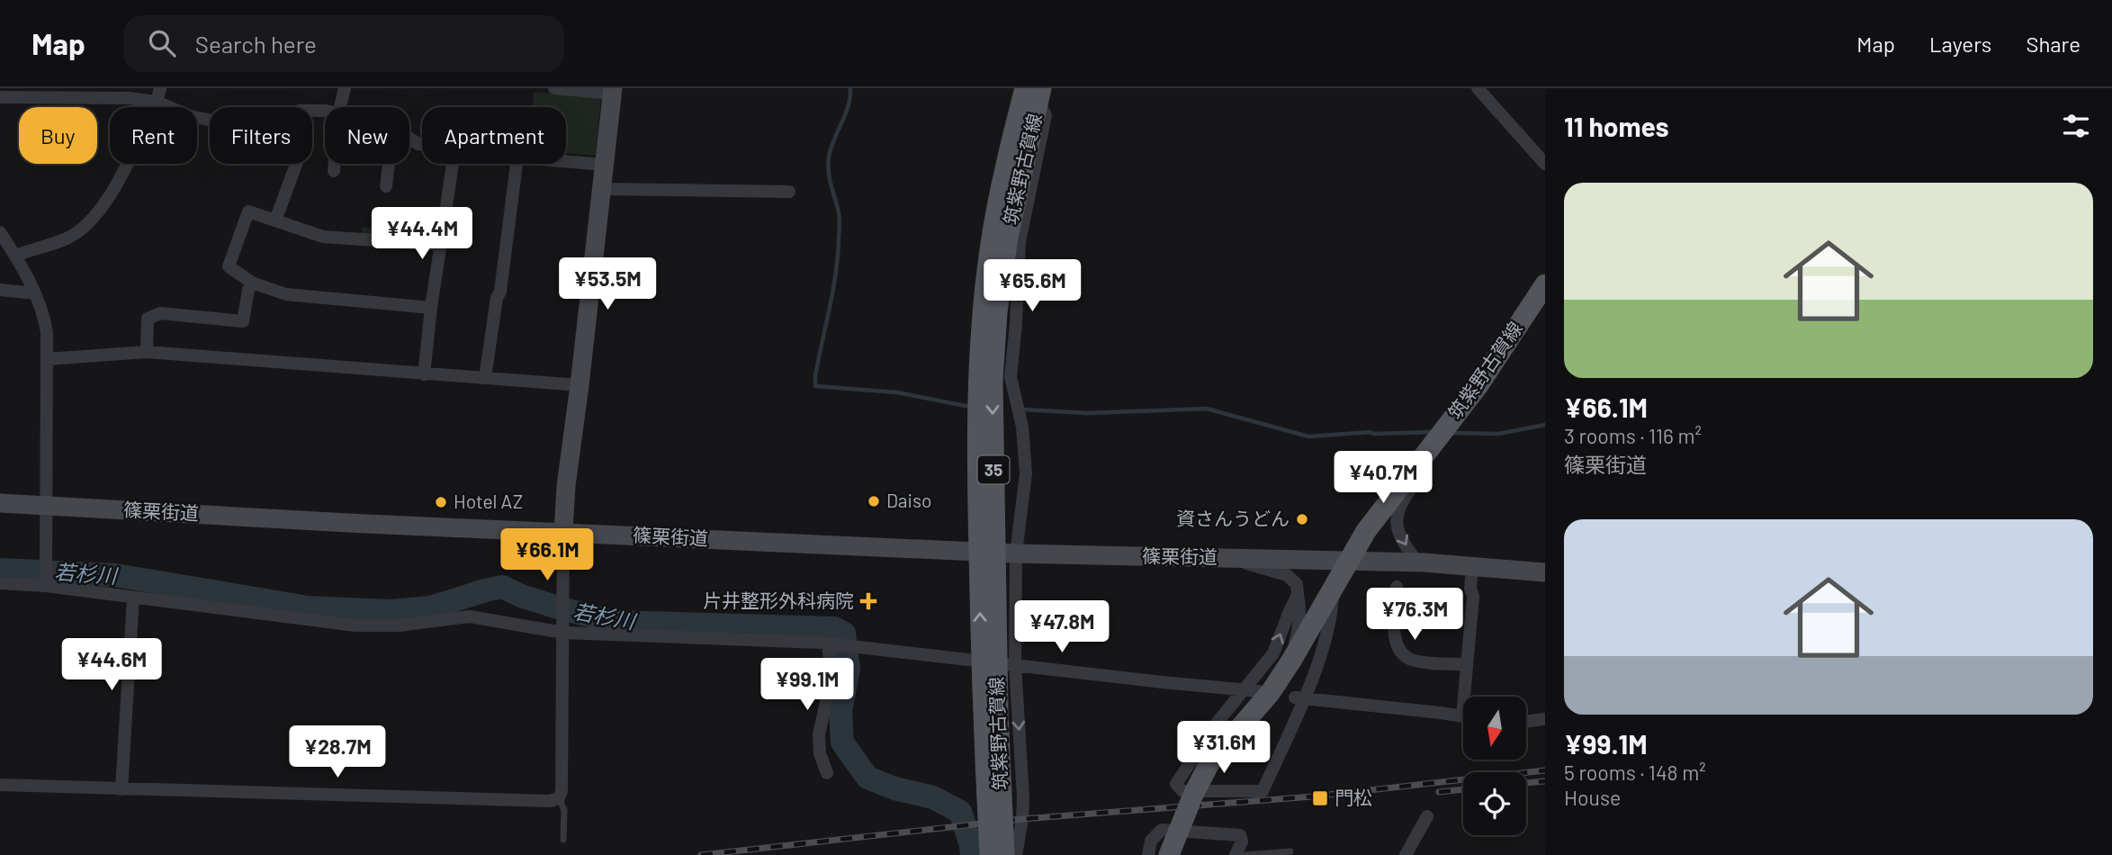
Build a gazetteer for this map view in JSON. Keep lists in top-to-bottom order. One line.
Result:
{"streets":{"main road":["筑紫野古賀線","35","篠栗街道"]},"crossings":[["筑紫野古賀線","篠栗街道"]],"water":["若杉川"],"places":{"other":["Daiso","Hotel AZ","資さんうどん"],"health":["片井整形外科病院"],"transit":["門松"]},"north":"bottom","page":{"header":"Map","search":"Search here","nav":["Map","Layers","Share"],"heading":"11 homes","chip":["Buy","Rent","Filters","New","Apartment"],"list":[{"name":"¥66.1M","note":"3 rooms · 116 m² · 篠栗街道"},{"name":"¥99.1M","note":"5 rooms · 148 m² · House"}],"price":["¥44.4M","¥53.5M","¥65.6M","¥40.7M","¥66.1M","¥76.3M","¥47.8M","¥44.6M","¥99.1M","¥31.6M","¥28.7M"]}}
